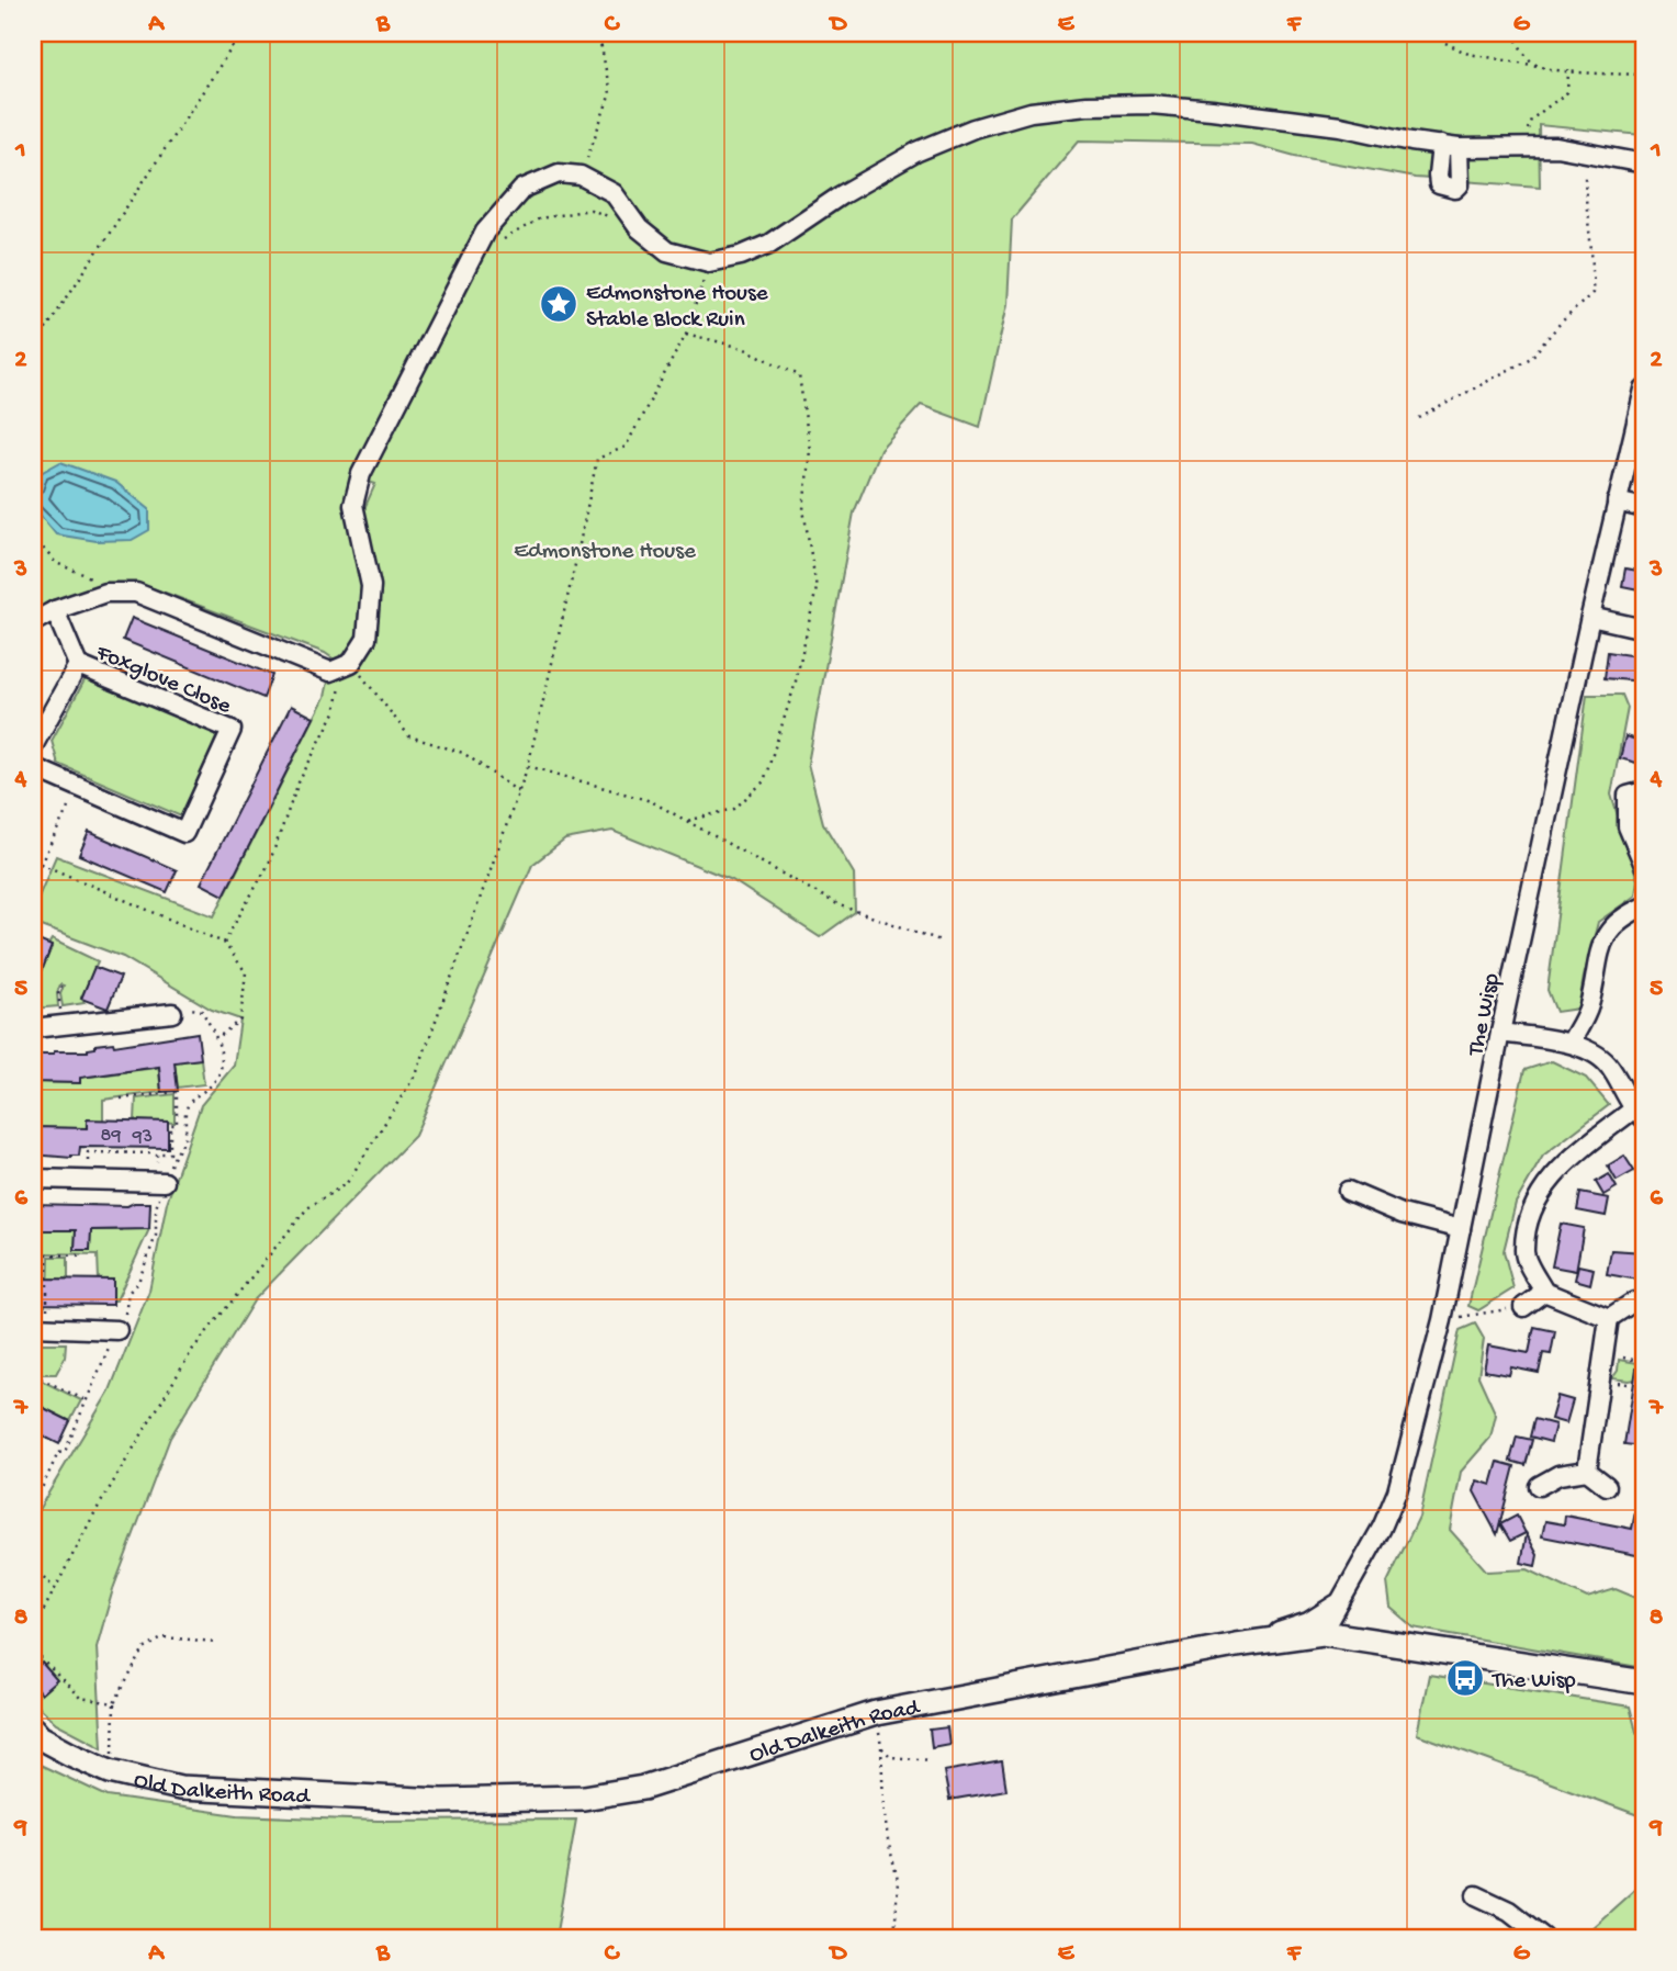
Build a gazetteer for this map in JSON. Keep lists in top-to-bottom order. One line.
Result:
{"streets":{"main road":["Old Dalkeith Road"],"street":["Foxglove Close","The Wisp"]},"crossings":[["The Wisp","Old Dalkeith Road"]],"parks":["Edmonstone House"],"places":{"place":["Edmonstone House Stable Block Ruin"],"bus stop":["The Wisp"]},"house_numbers":["89","93"],"grid":{"columns":["A","B","C","D","E","F","G"],"rows":["1","2","3","4","5","6","7","8","9"]}}
